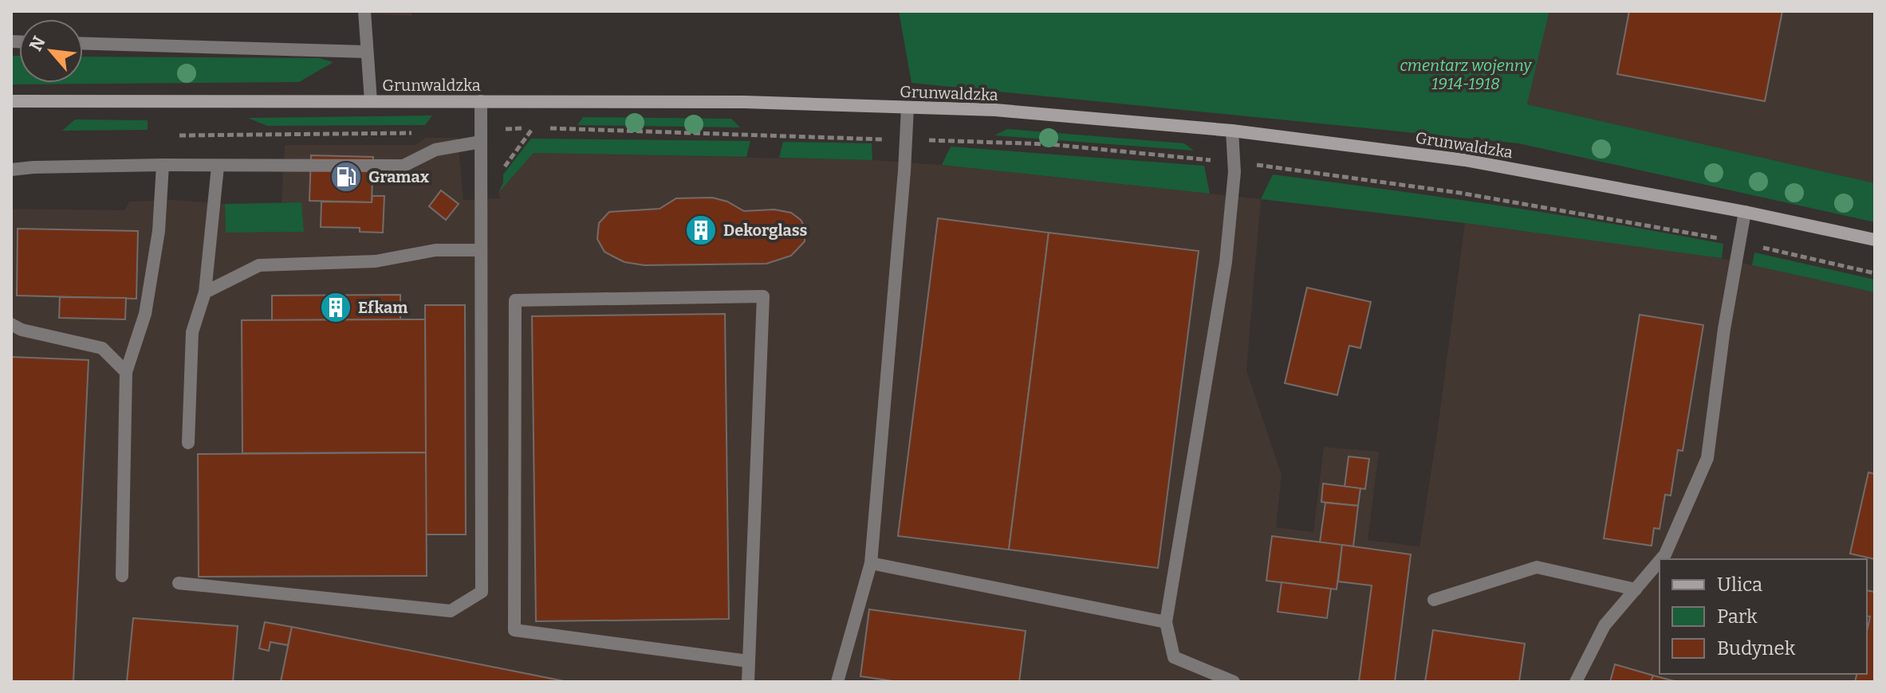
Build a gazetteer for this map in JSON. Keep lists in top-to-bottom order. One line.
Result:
{"streets":{"main road":["Grunwaldzka"]},"parks":["cmentarz wojenny 1914-1918"],"places":{"fuel station":["Gramax"],"building":["Dekorglass","Efkam"]},"legend":["Ulica","Park","Budynek"],"north":"top left"}
